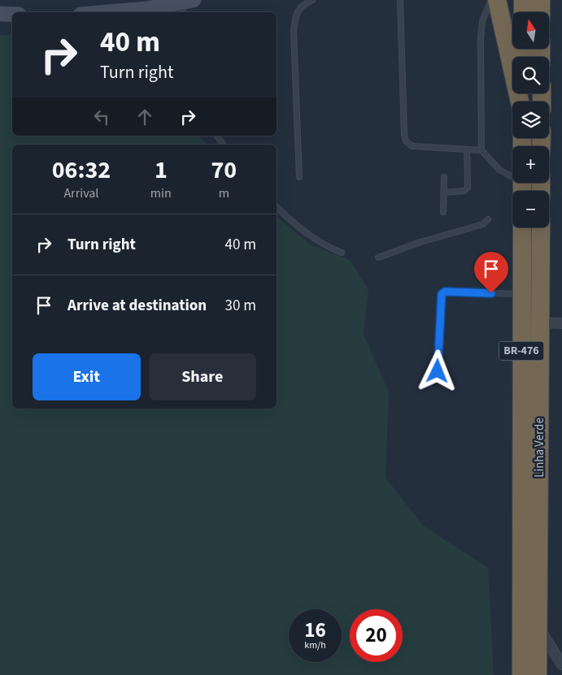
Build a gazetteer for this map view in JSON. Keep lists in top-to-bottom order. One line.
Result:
{"streets":{"highway":["BR-476","Linha Verde"]},"north":"top","page":{"map_buttons":["+","−"],"turn":["40 m","Turn right"],"eta":["06:32","Arrival","1","min","70","m"],"list":[{"name":"Turn right","value":"40 m"},{"name":"Arrive at destination","value":"30 m"}],"buttons":["Exit","Share"],"speed":"16 km/h","limit":"20"}}
